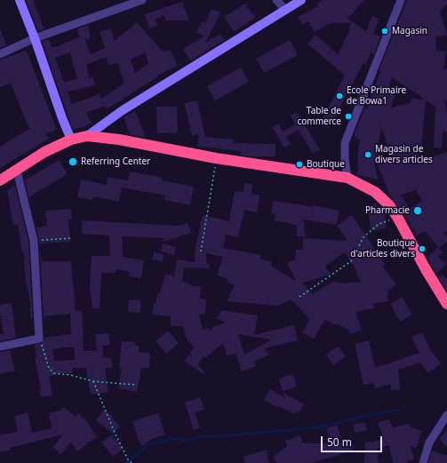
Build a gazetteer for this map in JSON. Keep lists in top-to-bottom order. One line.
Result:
{"places":["Magasin","Ecole Primaire de Bowa1","Table de commerce","Magasin de divers articles","Referring Center","Boutique","Pharmacie","Boutique d'articles divers"],"scale_bar":"50 m"}
